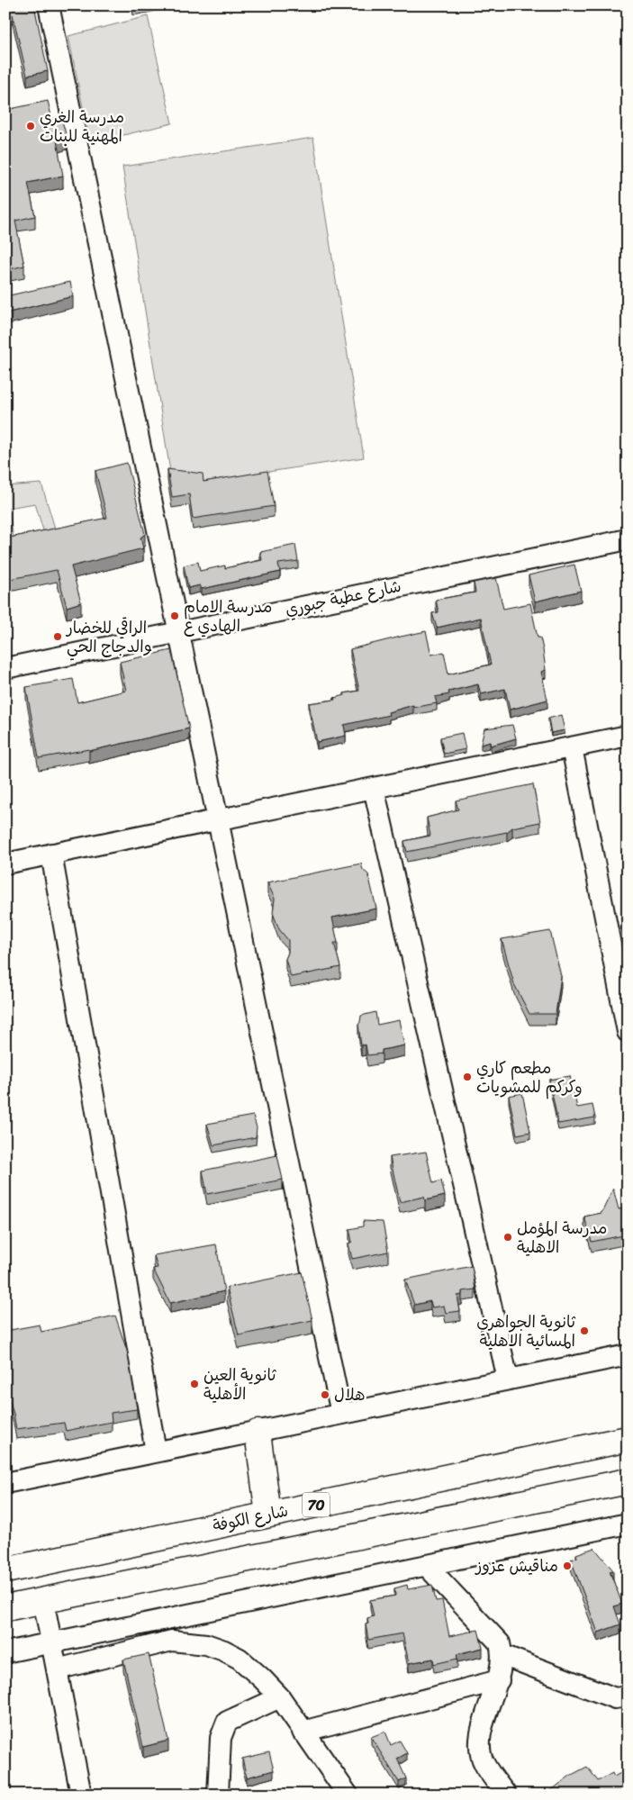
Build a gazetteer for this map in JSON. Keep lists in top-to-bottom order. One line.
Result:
{"streets":{"highway":["70","شارع الكوفة"],"street":["شارع عطية جبوري"]},"places":["مدرسة الغري المهنية للبنات","مدرسة الامام الهادي ع","الراقي للخضار والدجاج الحي","مطعم كاري وكركم للمشويات","مدرسة المؤمل الاهلية","ثانوية الجواهري المسائية الاهلية","ثانوية العين الأهلية","هلال","مناقيش عزوز"]}
